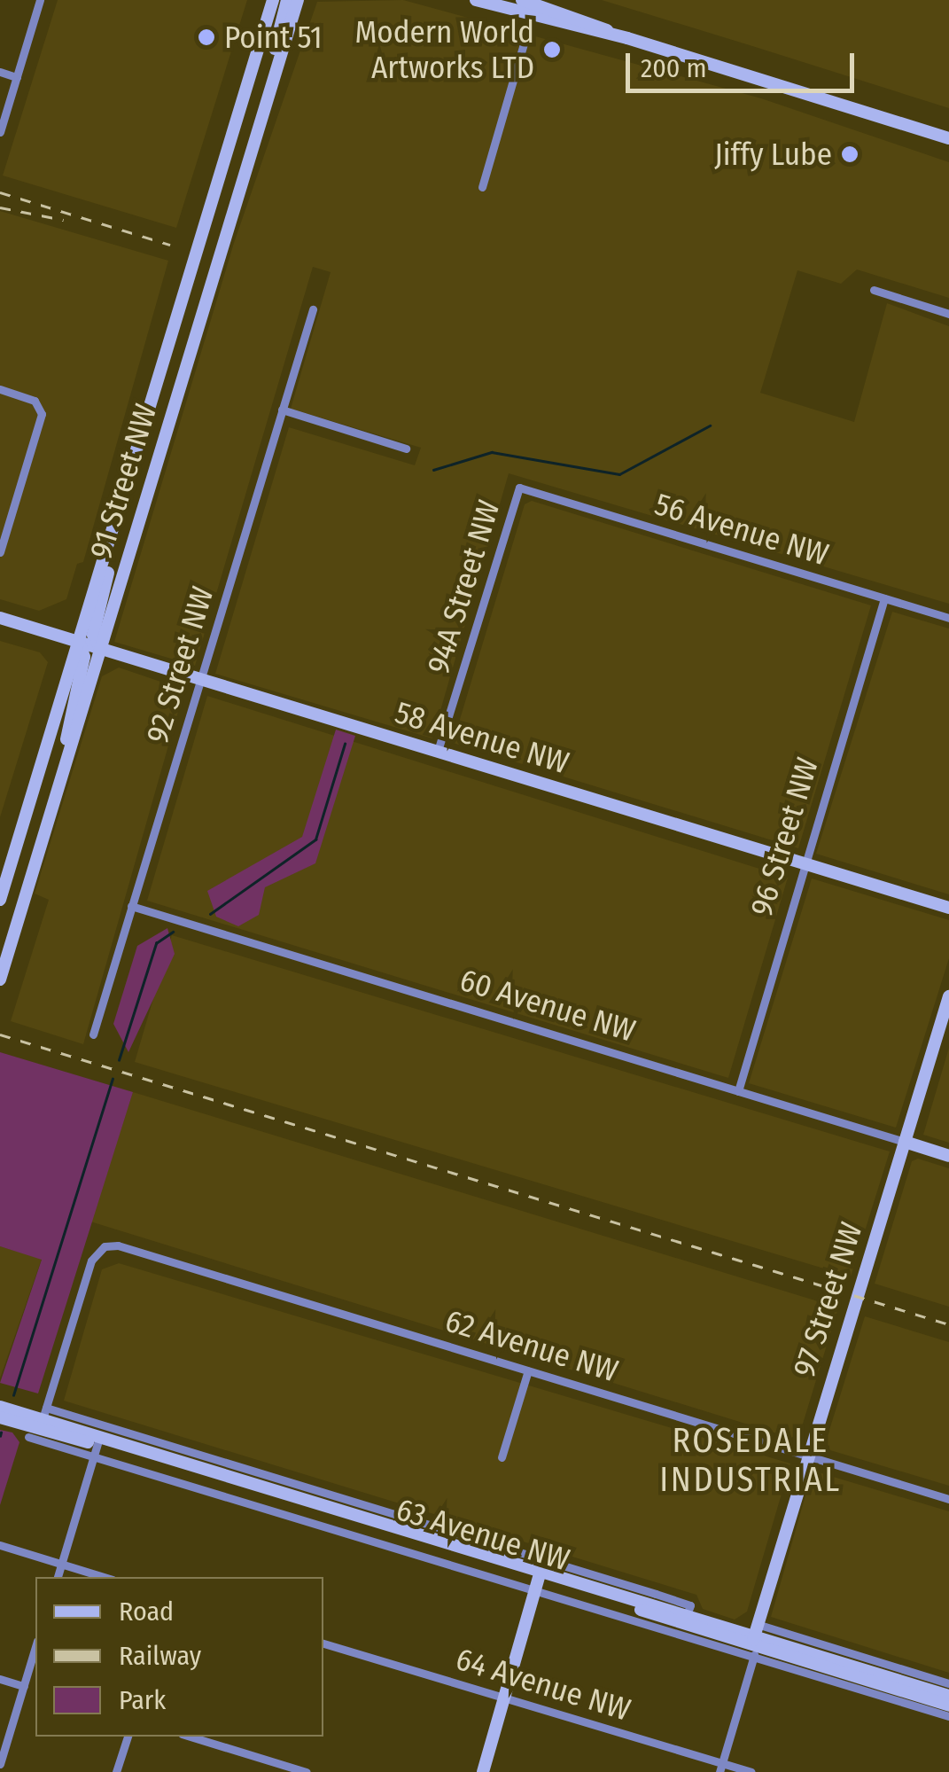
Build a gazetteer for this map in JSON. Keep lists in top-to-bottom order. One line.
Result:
{"streets":{"main road":["91 Street NW","58 Avenue NW","60 Avenue NW","97 Street NW","63 Avenue NW"],"street":["56 Avenue NW","94A Street NW","92 Street NW","96 Street NW","62 Avenue NW","64 Avenue NW"]},"crossings":[["91 Street NW","58 Avenue NW"],["56 Avenue NW","94A Street NW"],["56 Avenue NW","96 Street NW"],["94A Street NW","58 Avenue NW"],["92 Street NW","58 Avenue NW"],["92 Street NW","60 Avenue NW"],["58 Avenue NW","96 Street NW"],["96 Street NW","60 Avenue NW"],["60 Avenue NW","97 Street NW"],["97 Street NW","62 Avenue NW"],["97 Street NW","63 Avenue NW"],["97 Street NW","64 Avenue NW"],["62 Avenue NW","63 Avenue NW"]],"districts":["ROSEDALE INDUSTRIAL"],"places":["Point 51","Modern World Artworks LTD","Jiffy Lube"],"legend":["Road","Railway","Park"],"scale_bar":"200 m"}
